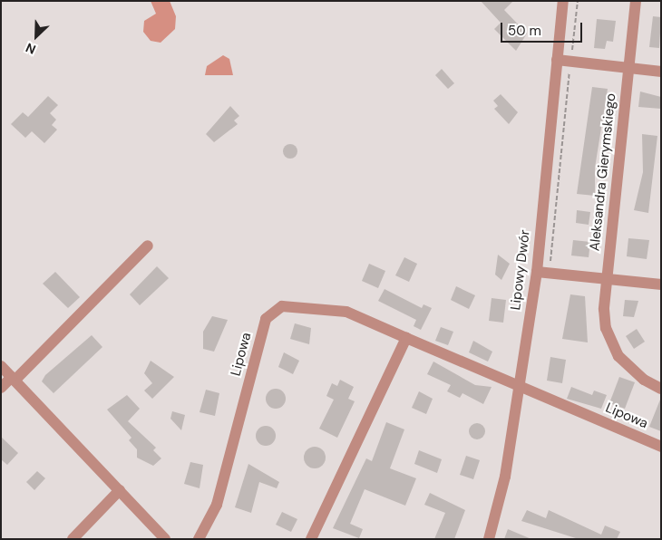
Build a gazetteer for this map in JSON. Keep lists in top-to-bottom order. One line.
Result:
{"streets":{"street":["Aleksandra Gierymskiego","Lipowy Dwór","Lipowa"]},"crossings":[["Lipowy Dwór","Lipowa"]],"scale_bar":"50 m","north":"bottom left"}
